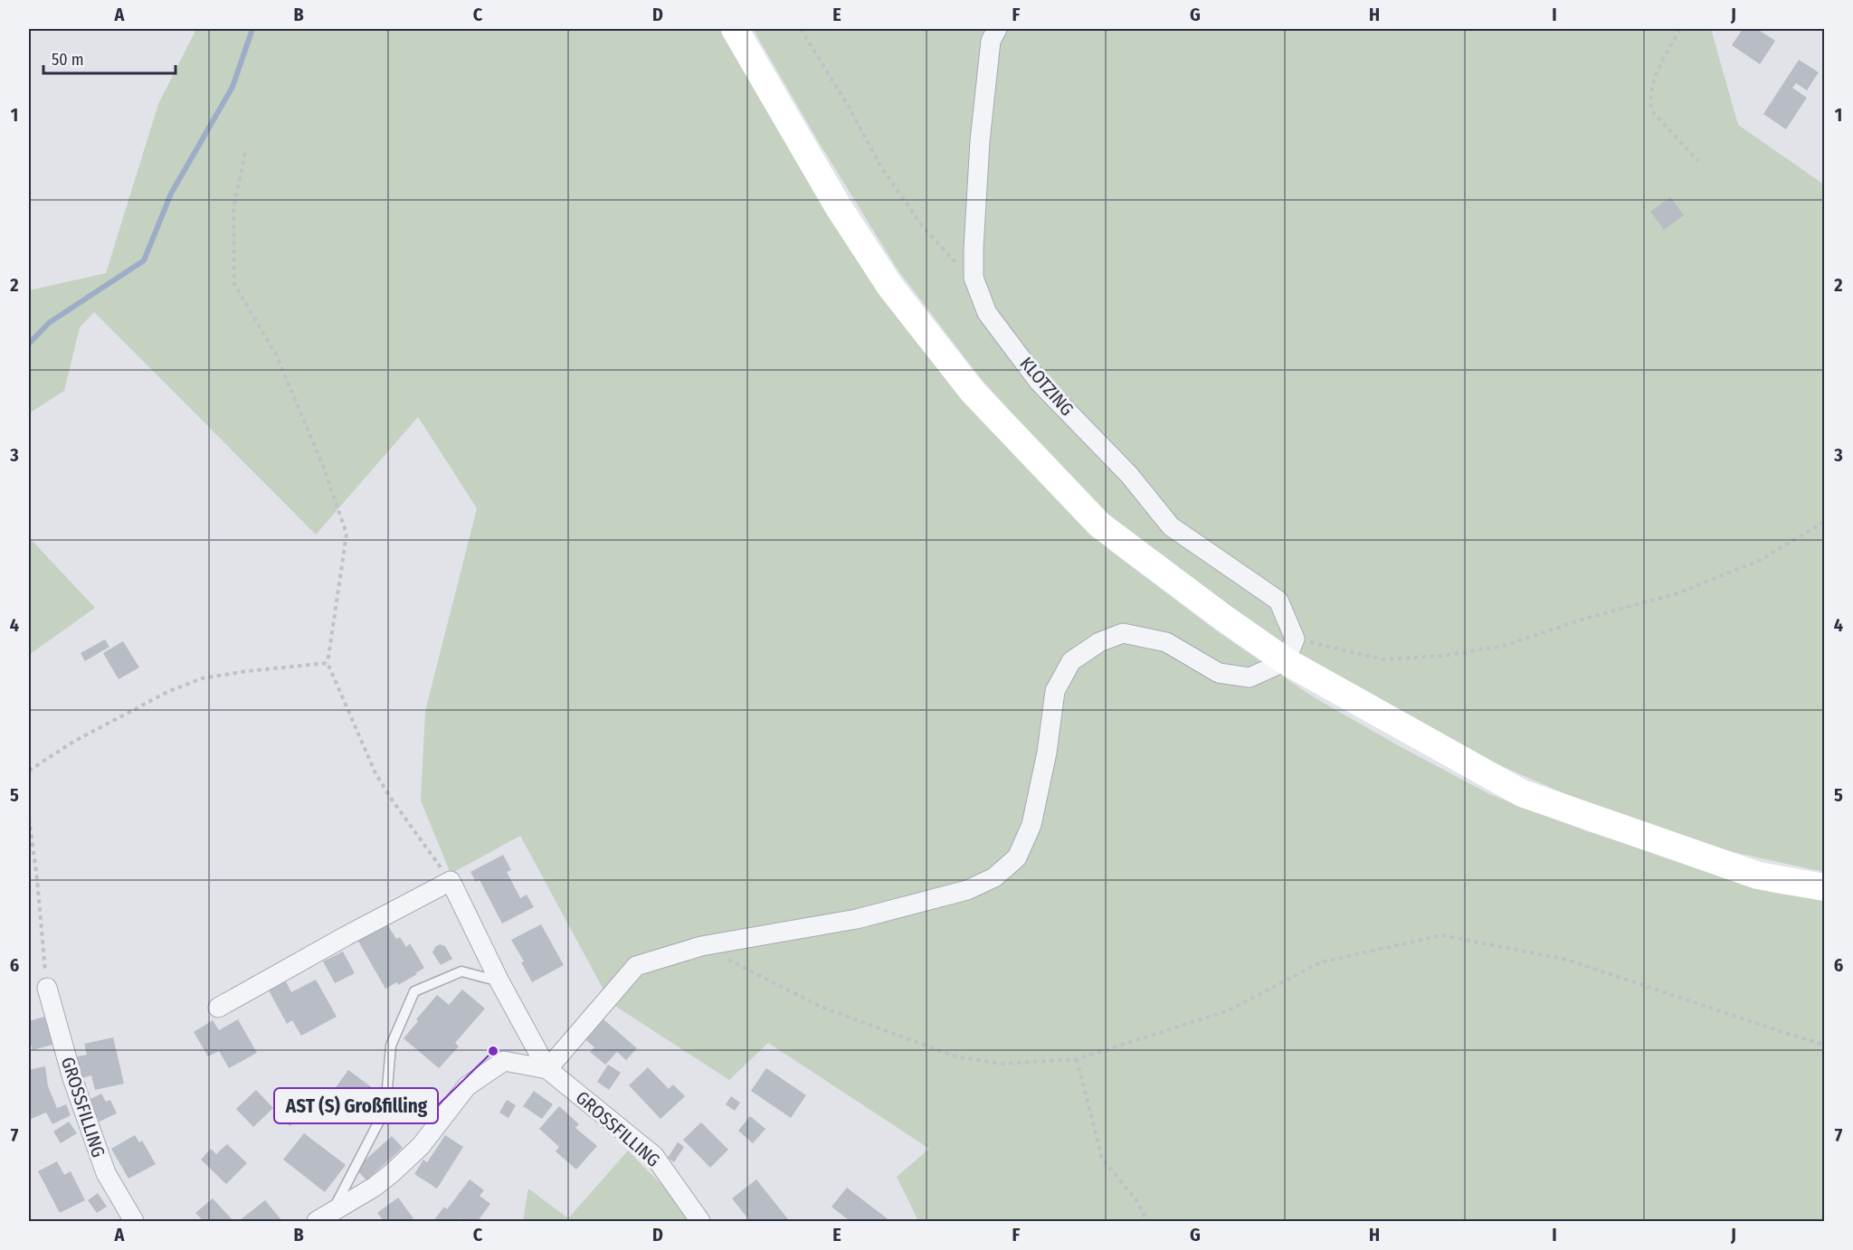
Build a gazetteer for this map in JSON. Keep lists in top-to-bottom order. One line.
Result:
{"streets":{"street":["KLOTZING","GROSSFILLING"]},"places":["AST (S) Großfilling"],"scale_bar":"50 m","grid":{"columns":["A","B","C","D","E","F","G","H","I","J"],"rows":["1","2","3","4","5","6","7"]}}
